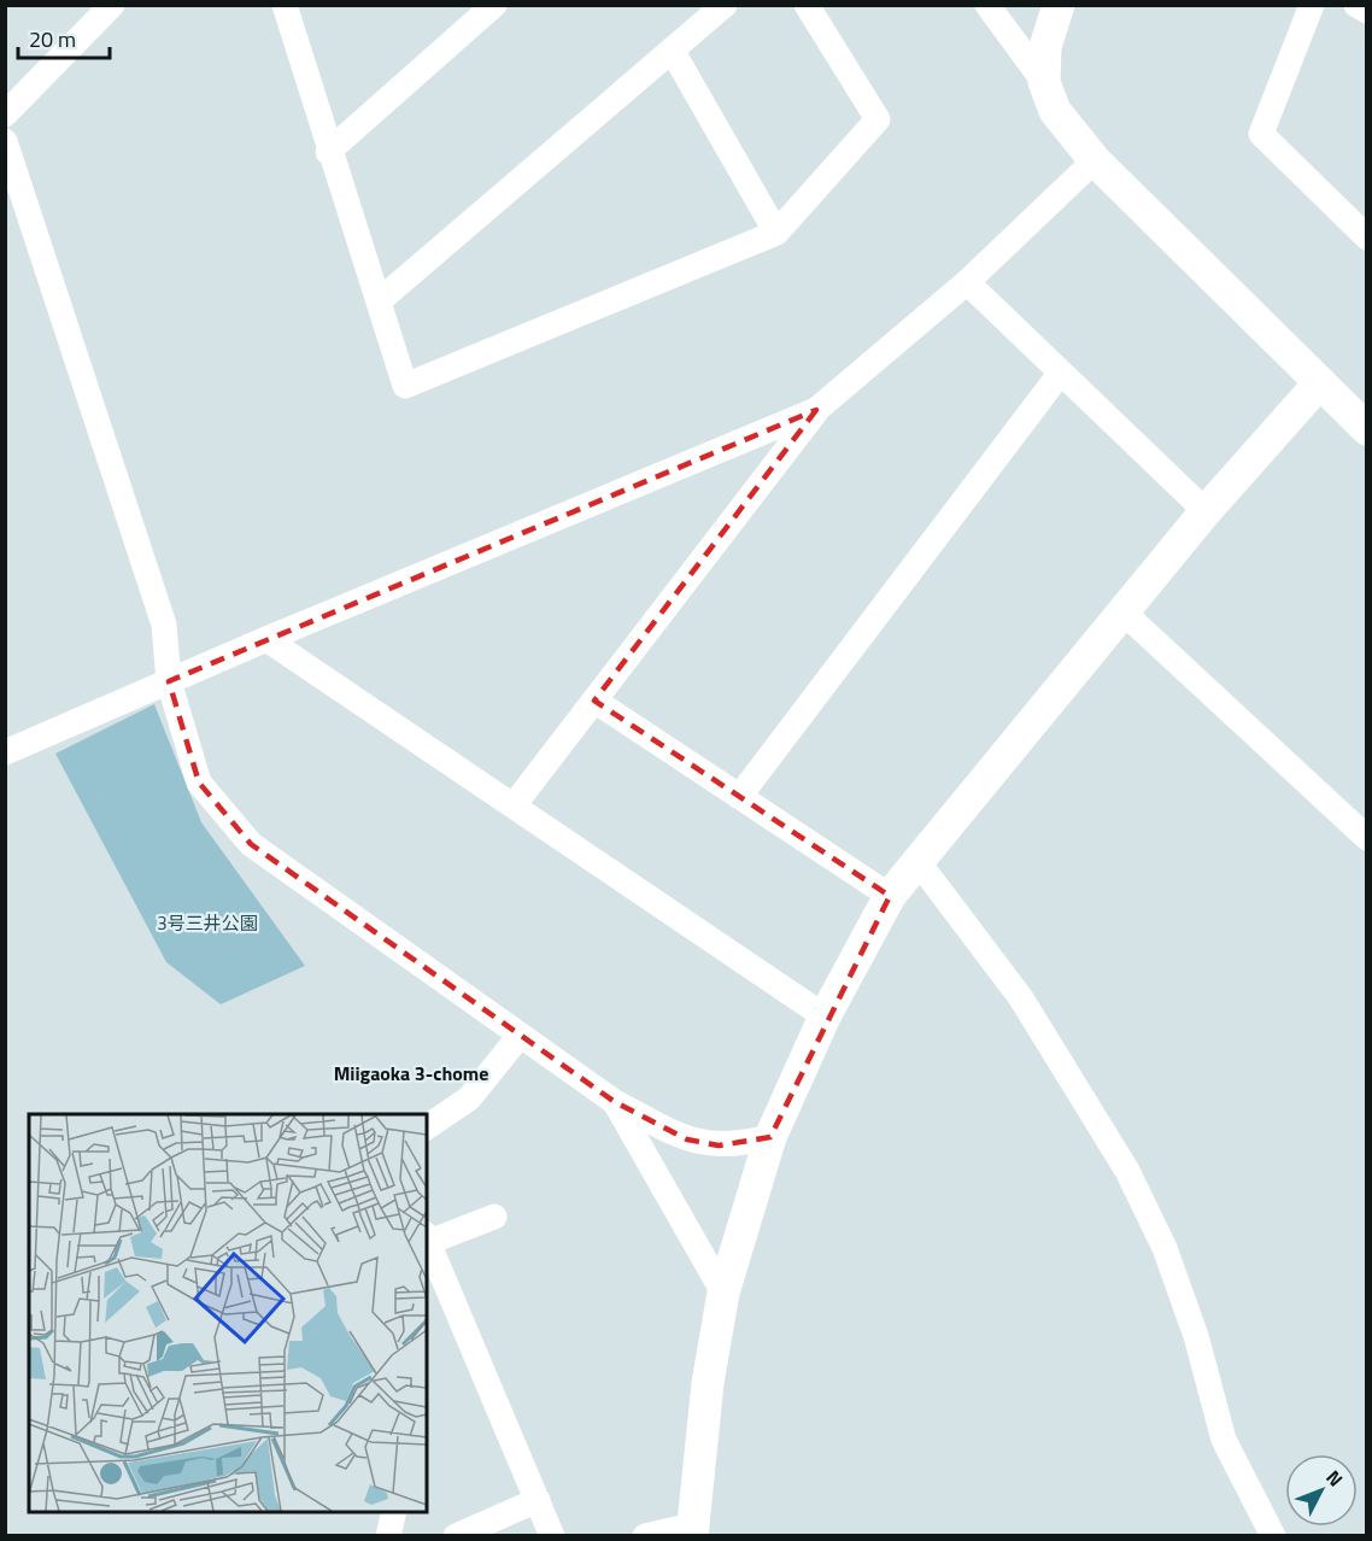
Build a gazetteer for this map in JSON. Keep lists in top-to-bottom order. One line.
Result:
{"districts":["Miigaoka 3-chome"],"parks":["3号三井公園"],"scale_bar":"20 m","north":"top right"}
